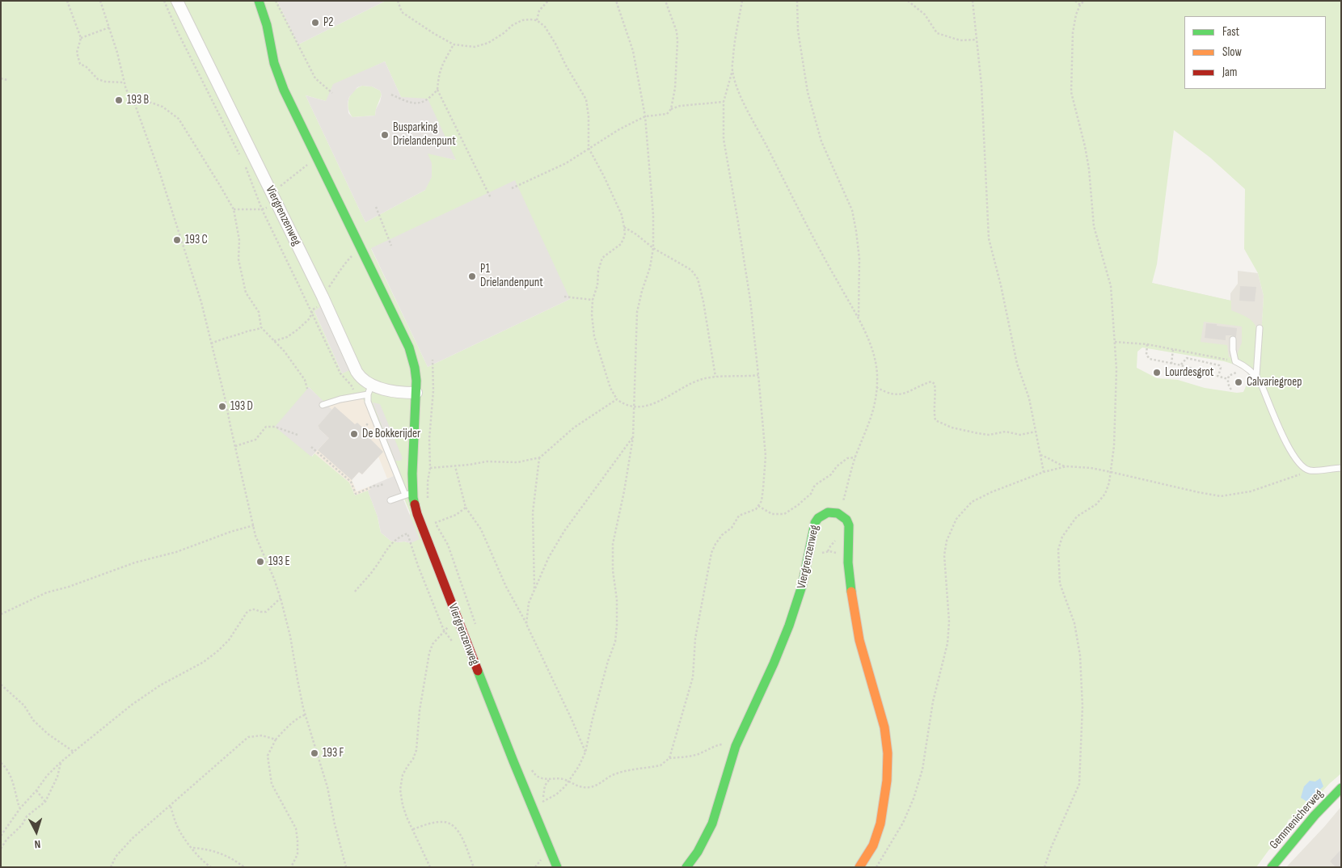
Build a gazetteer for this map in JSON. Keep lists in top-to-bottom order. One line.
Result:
{"streets":{"street":["Viergrenzenweg","Gemmenicherweg"]},"places":["P2","193 B","Busparking Drielandenpunt","193 C","P1 Drielandenpunt","Lourdesgrot","Calvariegroep","193 D","De Bokkerijder","193 E","193 F"],"legend":["Fast","Slow","Jam"],"north":"bottom"}
